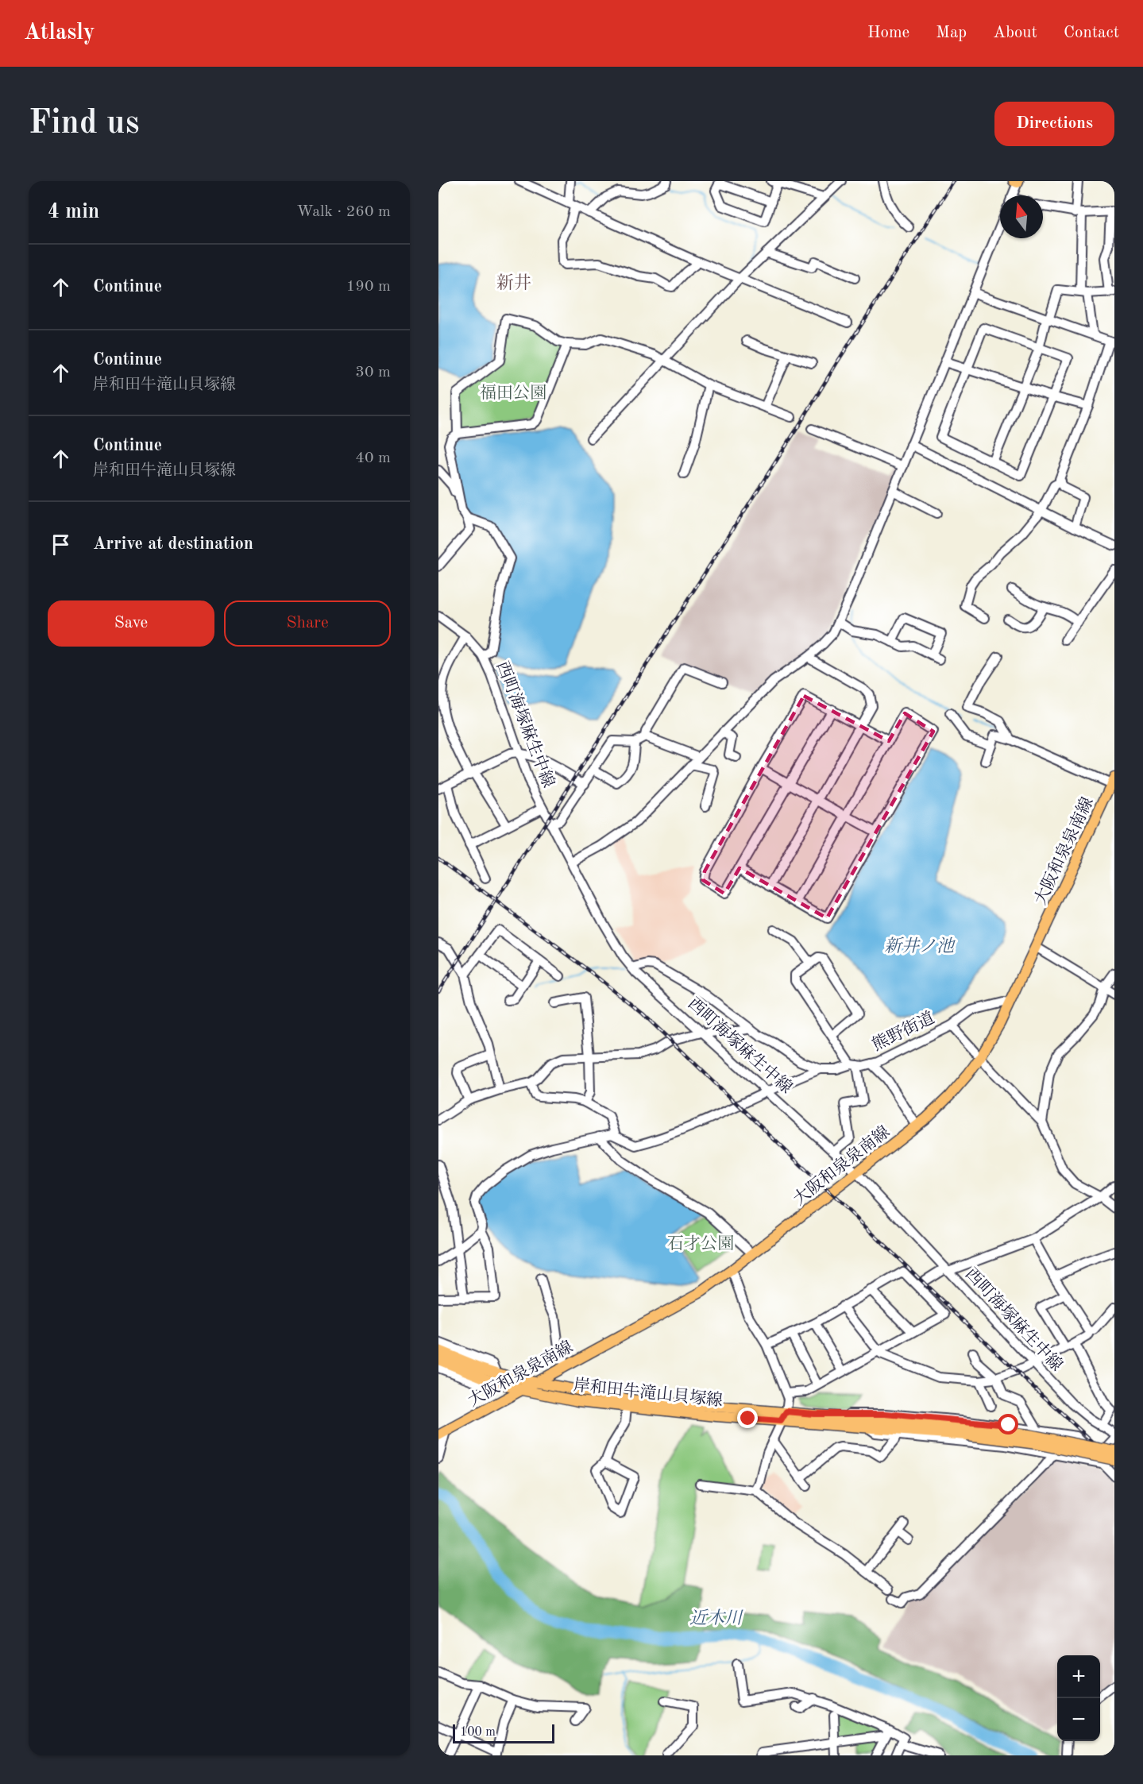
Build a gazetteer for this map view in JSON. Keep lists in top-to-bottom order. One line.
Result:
{"streets":{"main road":["大阪和泉泉南線","岸和田牛滝山貝塚線"],"street":["西町海塚麻生中線","熊野街道"]},"crossings":[["西町海塚麻生中線","大阪和泉泉南線"],["西町海塚麻生中線","熊野街道"],["大阪和泉泉南線","熊野街道"],["大阪和泉泉南線","岸和田牛滝山貝塚線"]],"districts":["新井"],"water":["新井ノ池","近木川"],"parks":["福田公園","石才公園"],"scale_bar":"100 m","north":"top","page":{"header":"Atlasly","nav":["Home","Map","About","Contact"],"buttons":["Directions",["Save","Share"]],"title":"Find us","heading":["4 min","Walk · 260 m"],"list":[["Continue","190 m"],["Continue","岸和田牛滝山貝塚線","30 m"],["Continue","岸和田牛滝山貝塚線","40 m"],"Arrive at destination"],"map_buttons":["+","−"],"scale":"100 m"}}
